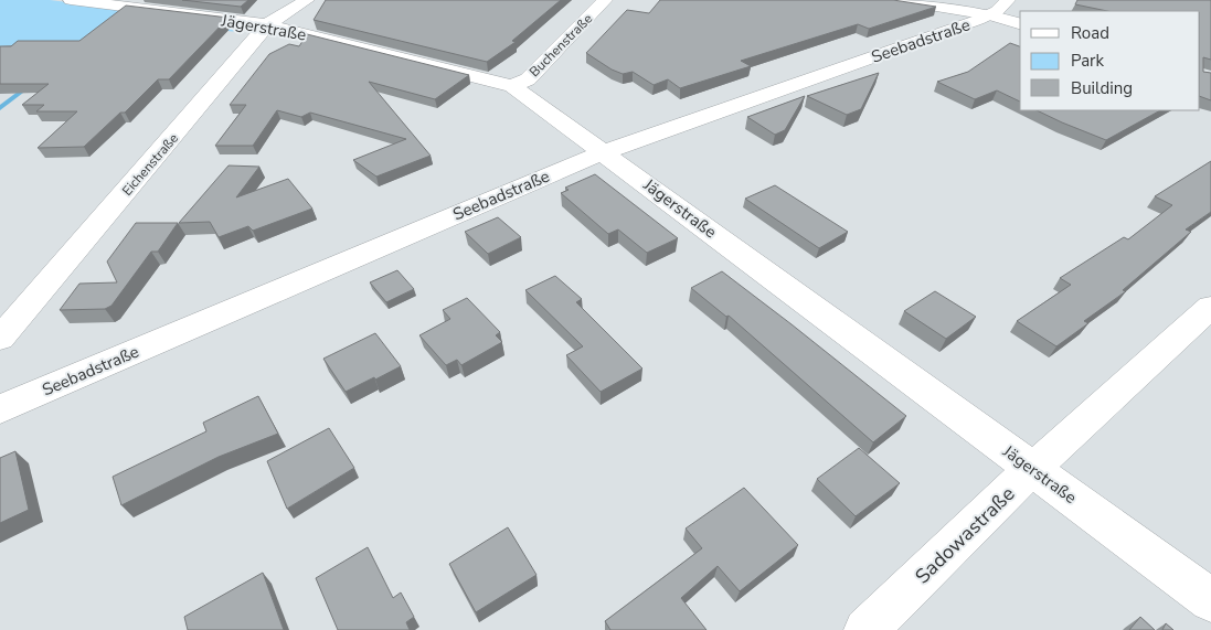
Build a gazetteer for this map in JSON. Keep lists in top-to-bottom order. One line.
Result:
{"streets":{"street":["Jägerstraße","Seebadstraße","Buchenstraße","Eichenstraße","Sadowastraße"]},"crossings":[["Jägerstraße","Seebadstraße"],["Jägerstraße","Buchenstraße"],["Jägerstraße","Eichenstraße"],["Jägerstraße","Sadowastraße"]],"legend":["Road","Park","Building"]}
